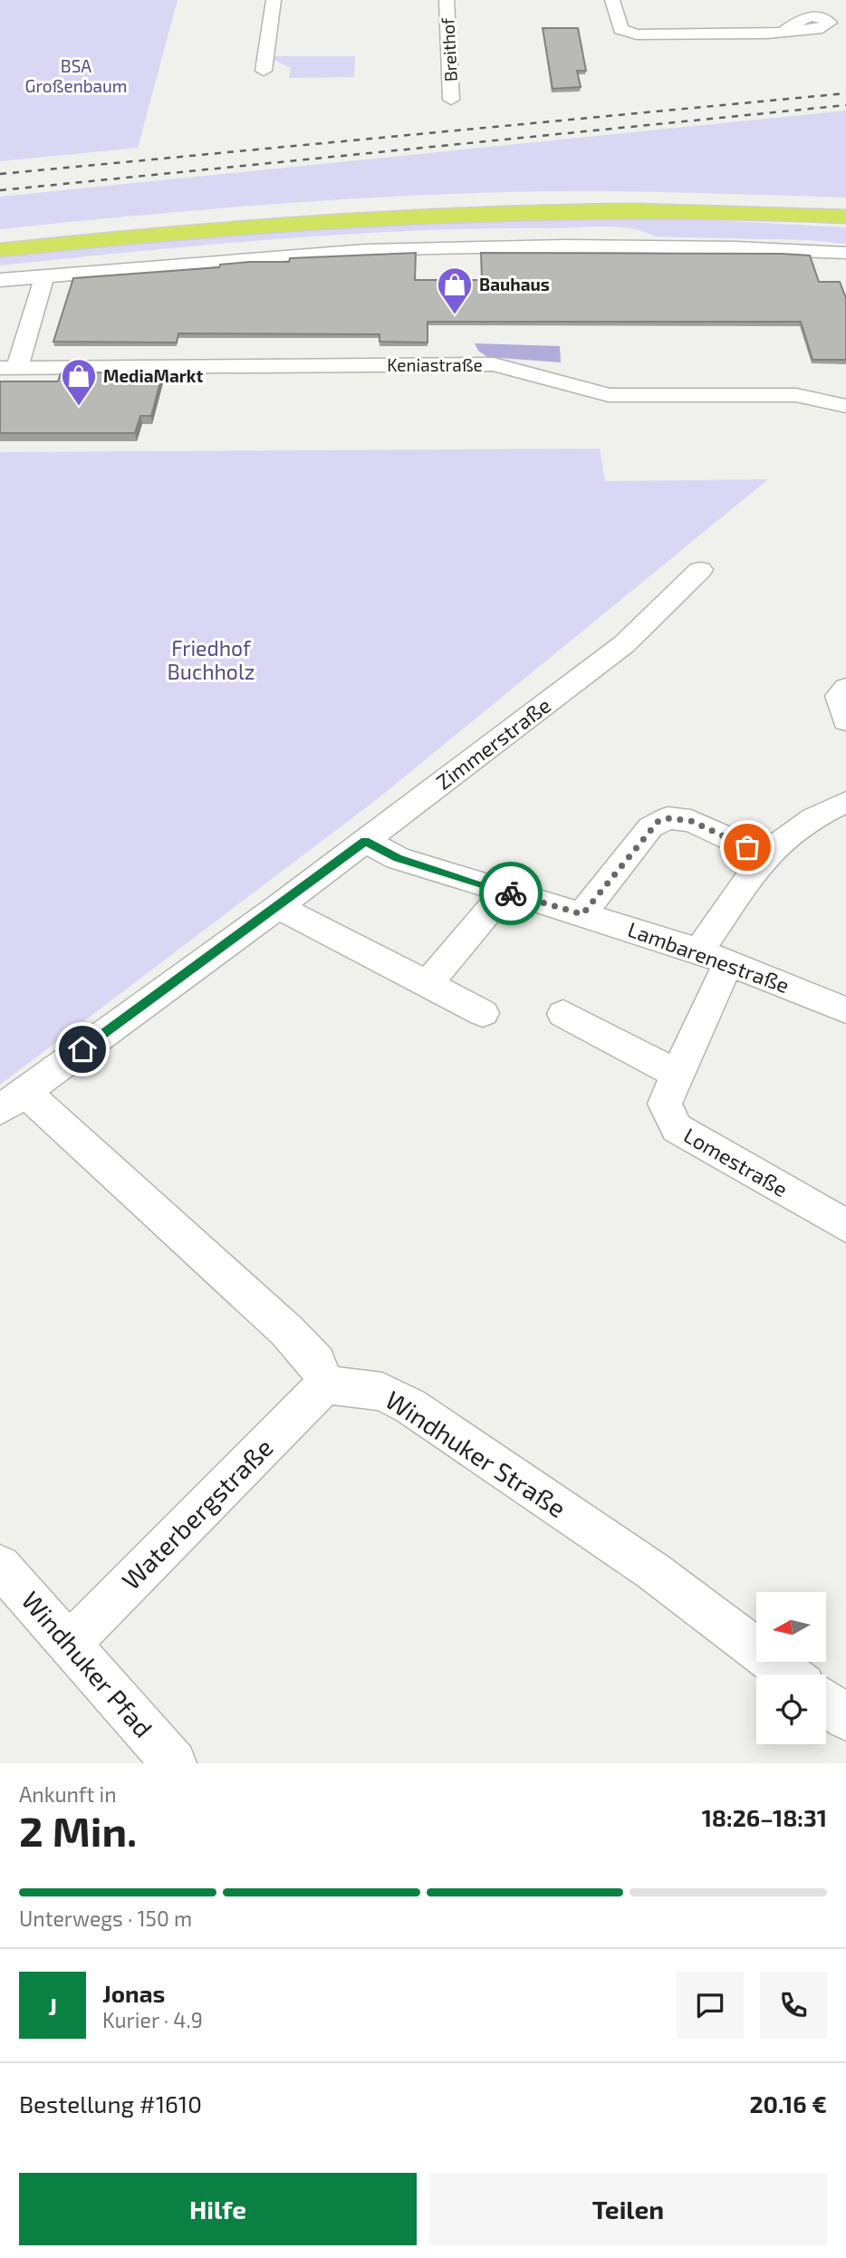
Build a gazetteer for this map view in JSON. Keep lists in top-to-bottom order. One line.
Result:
{"streets":{"street":["Breithof","Keniastraße","Zimmerstraße","Lambarenestraße","Lomestraße","Windhuker Straße","Waterbergstraße","Windhuker Pfad"]},"crossings":[["Zimmerstraße","Lambarenestraße"],["Lambarenestraße","Lomestraße"],["Windhuker Straße","Waterbergstraße"],["Waterbergstraße","Windhuker Pfad"]],"parks":["BSA Großenbaum","Friedhof Buchholz"],"places":{"shop":["Bauhaus","MediaMarkt"]},"north":"left","page":{"heading":["2 Min.","Ankunft in","18:26–18:31"],"panel":["Jonas","Kurier · 4.9","Bestellung #1610","20.16 €"],"bar":"Unterwegs · 150 m","round":"J","buttons":["Hilfe","Teilen"]}}
